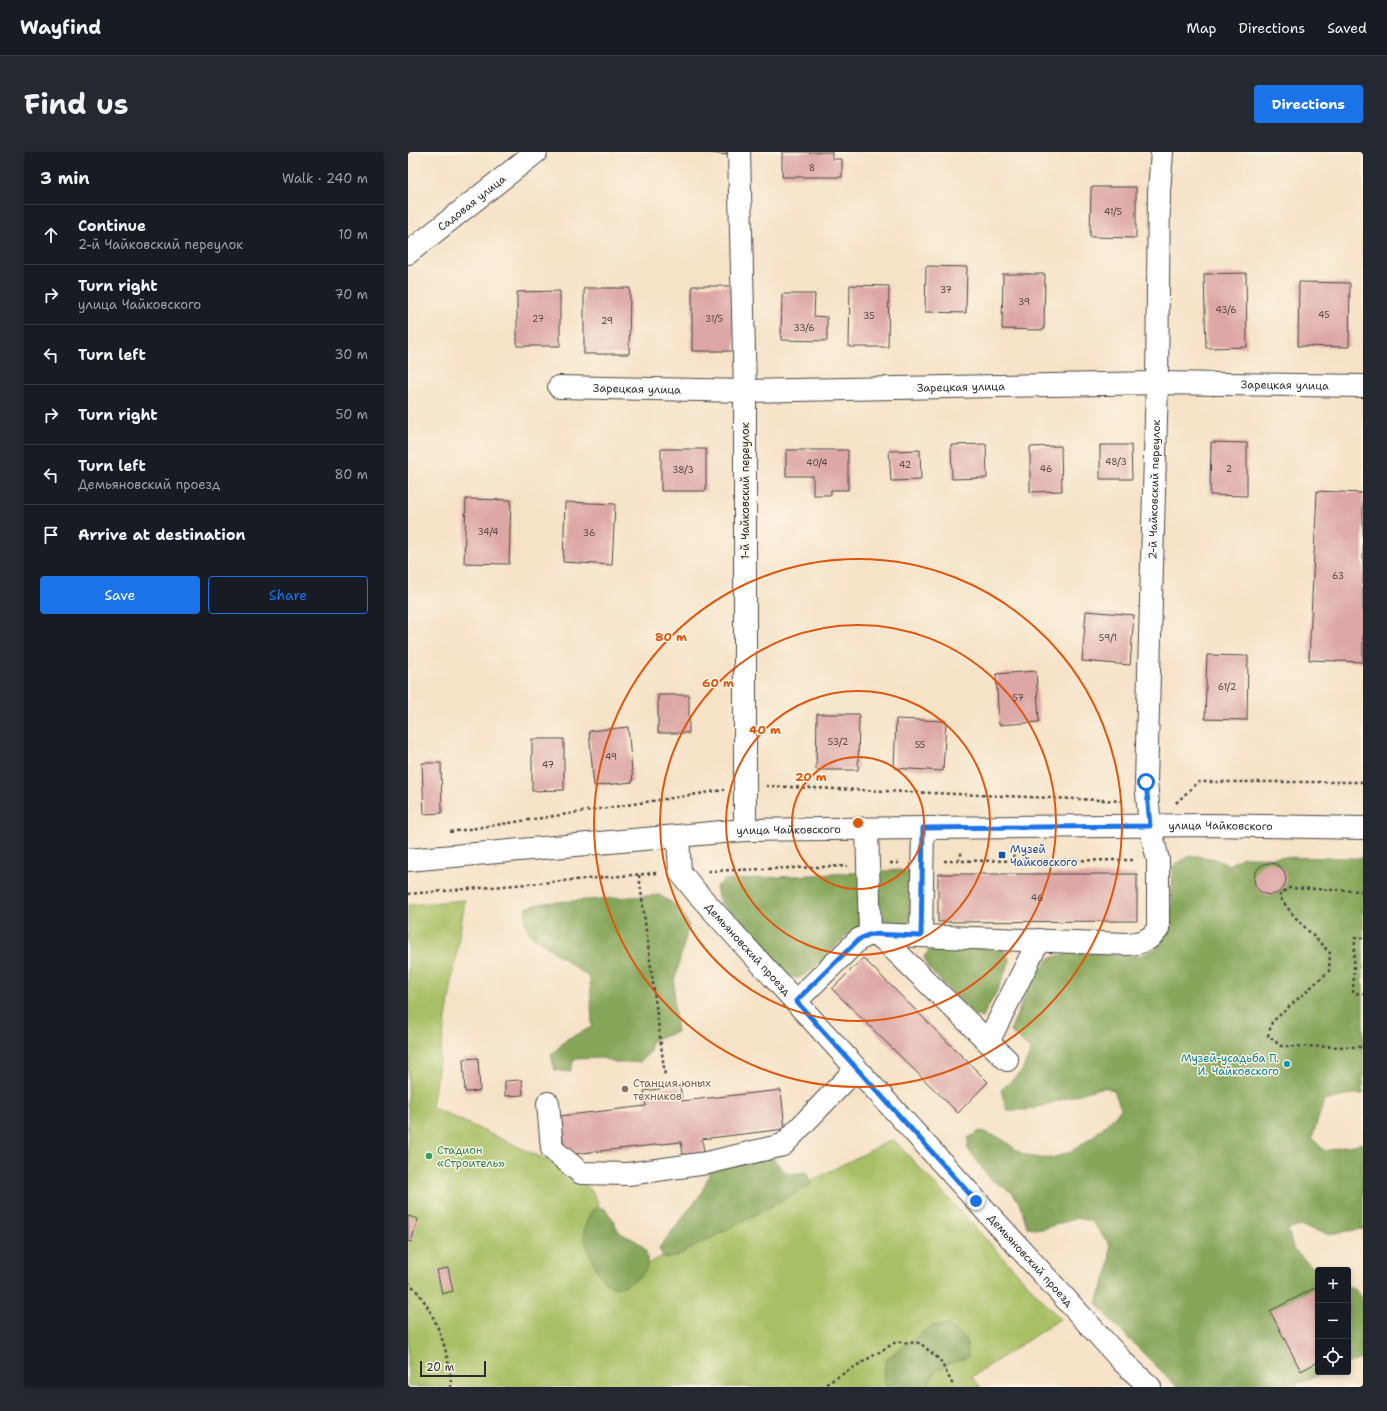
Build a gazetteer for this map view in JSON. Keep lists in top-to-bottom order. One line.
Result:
{"streets":{"street":["Садовая улица","Зарецкая улица","2-й Чайковский переулок","1-й Чайковский переулок","улица Чайковского","Демьяновский проезд"]},"crossings":[["Зарецкая улица","2-й Чайковский переулок"],["Зарецкая улица","1-й Чайковский переулок"],["2-й Чайковский переулок","улица Чайковского"],["1-й Чайковский переулок","улица Чайковского"],["улица Чайковского","Демьяновский проезд"]],"places":{"transit":["Музей Чайковского"],"other":["Музей-усадьба П. И. Чайковского","Станция юных техников","Стадион «Строитель»"]},"house_numbers":["8","41/5","37","39","43/6","45","35","27","31/5","29","33/6","48/3","40/4","42","46","2","38/3","34/4","36","63","59/1","61/2","57","53/2","55","49","47","46"],"scale_bar":"20 m","page":{"header":"Wayfind","nav":["Map","Directions","Saved"],"title":"Find us","buttons":["Directions",["Save","Share"]],"heading":["3 min","Walk · 240 m"],"list":[["Continue","2-й Чайковский переулок","10 m"],["Turn right","улица Чайковского","70 m"],["Turn left","30 m"],["Turn right","50 m"],["Turn left","Демьяновский проезд","80 m"],"Arrive at destination"],"map_buttons":["+","−"],"scale":"20 m"},"rings":["80 m","60 m","40 m","20 m"]}
